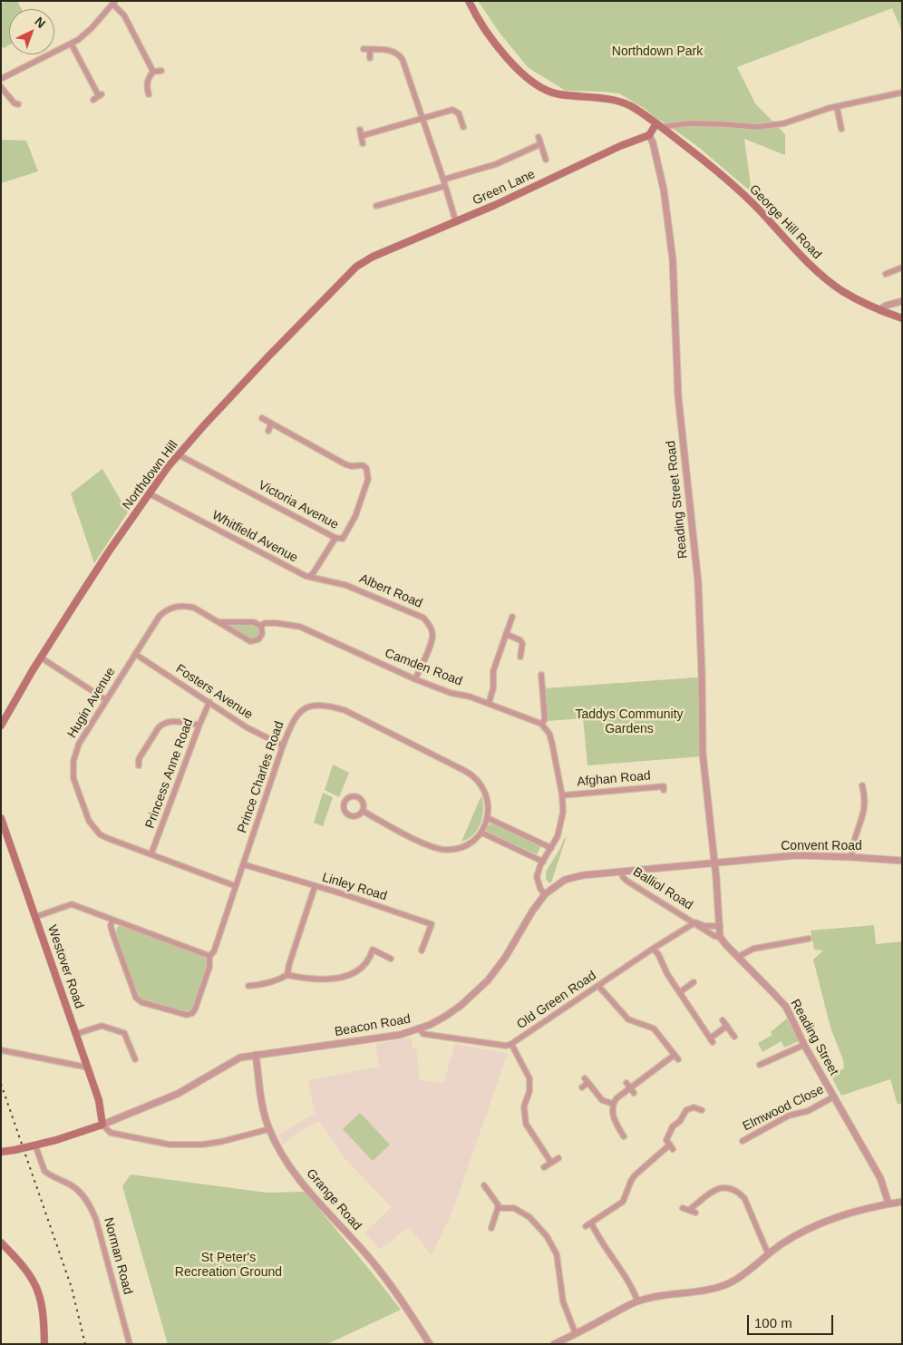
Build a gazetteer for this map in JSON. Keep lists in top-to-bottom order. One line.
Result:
{"streets":{"main road":["Green Lane","George Hill Road","Northdown Hill","Westover Road","Beacon Road"],"street":["Reading Street Road","Victoria Avenue","Whitfield Avenue","Albert Road","Camden Road","Fosters Avenue","Hugin Avenue","Princess Anne Road","Prince Charles Road","Afghan Road","Convent Road","Linley Road","Balliol Road","Old Green Road","Reading Street","Elmwood Close","Grange Road","Norman Road"]},"crossings":[["Green Lane","Northdown Hill"],["Green Lane","Reading Street Road"],["Northdown Hill","Victoria Avenue"],["Northdown Hill","Whitfield Avenue"],["Reading Street Road","Convent Road"],["Reading Street Road","Beacon Road"],["Whitfield Avenue","Albert Road"],["Albert Road","Camden Road"],["Camden Road","Hugin Avenue"],["Fosters Avenue","Hugin Avenue"],["Fosters Avenue","Princess Anne Road"],["Fosters Avenue","Prince Charles Road"],["Hugin Avenue","Princess Anne Road"],["Hugin Avenue","Prince Charles Road"],["Prince Charles Road","Linley Road"],["Convent Road","Beacon Road"],["Balliol Road","Old Green Road"],["Balliol Road","Beacon Road"],["Balliol Road","Reading Street"],["Westover Road","Beacon Road"],["Old Green Road","Beacon Road"],["Beacon Road","Grange Road"],["Beacon Road","Norman Road"],["Reading Street","Elmwood Close"]],"parks":["Northdown Park","Taddys Community Gardens","St Peter's Recreation Ground"],"scale_bar":"100 m","north":"top right"}
